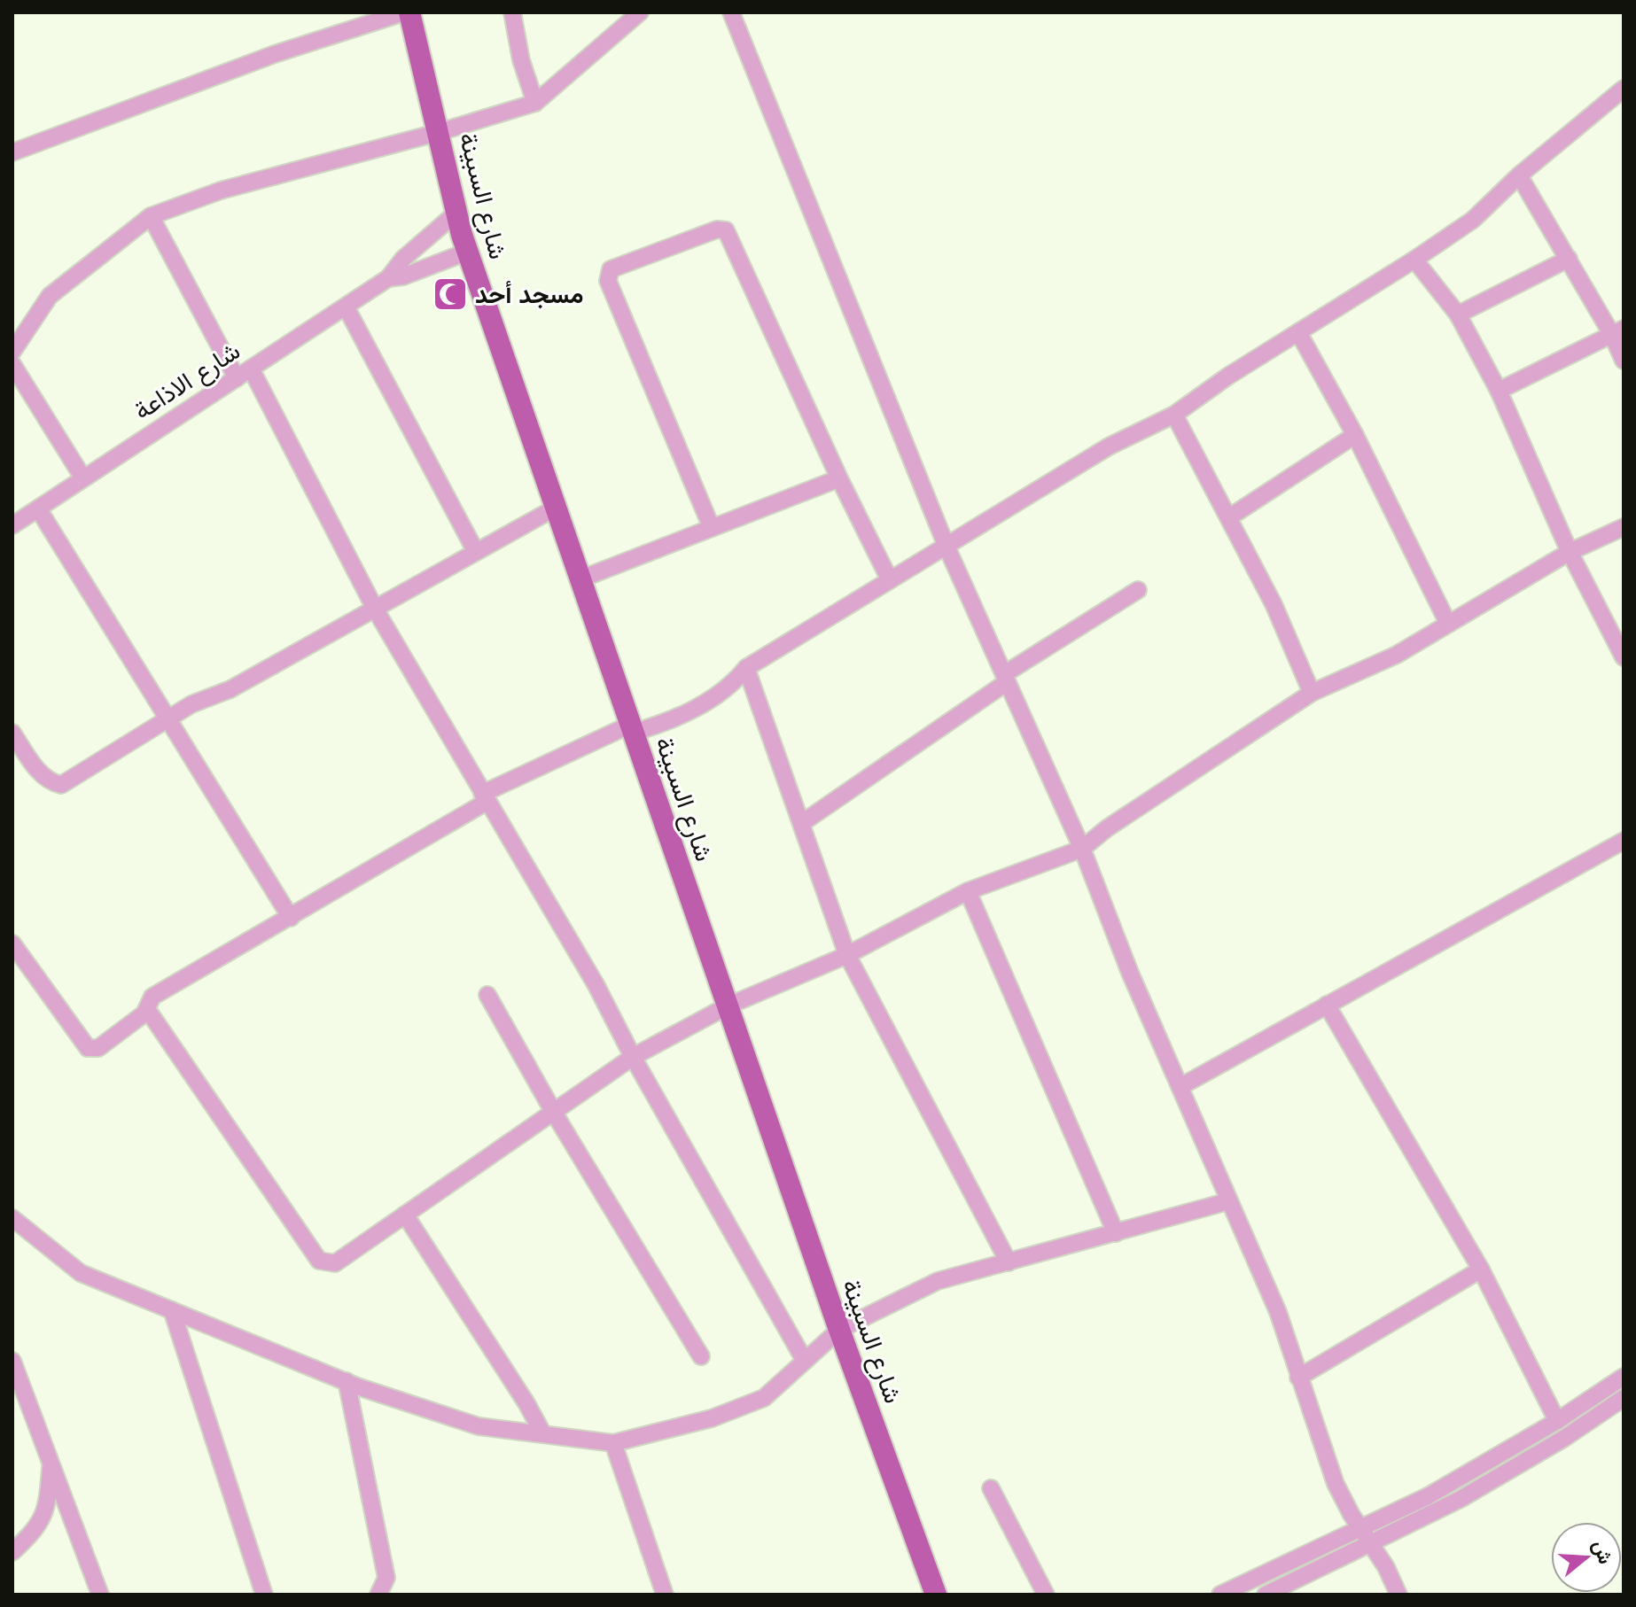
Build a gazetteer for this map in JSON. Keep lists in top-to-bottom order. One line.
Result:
{"streets":{"main road":["شارع السبينة"],"street":["شارع الاذاعة"]},"crossings":[["شارع السبينة","شارع الاذاعة"]],"places":{"mosque":["مسجد أحد"]},"north":"right"}
